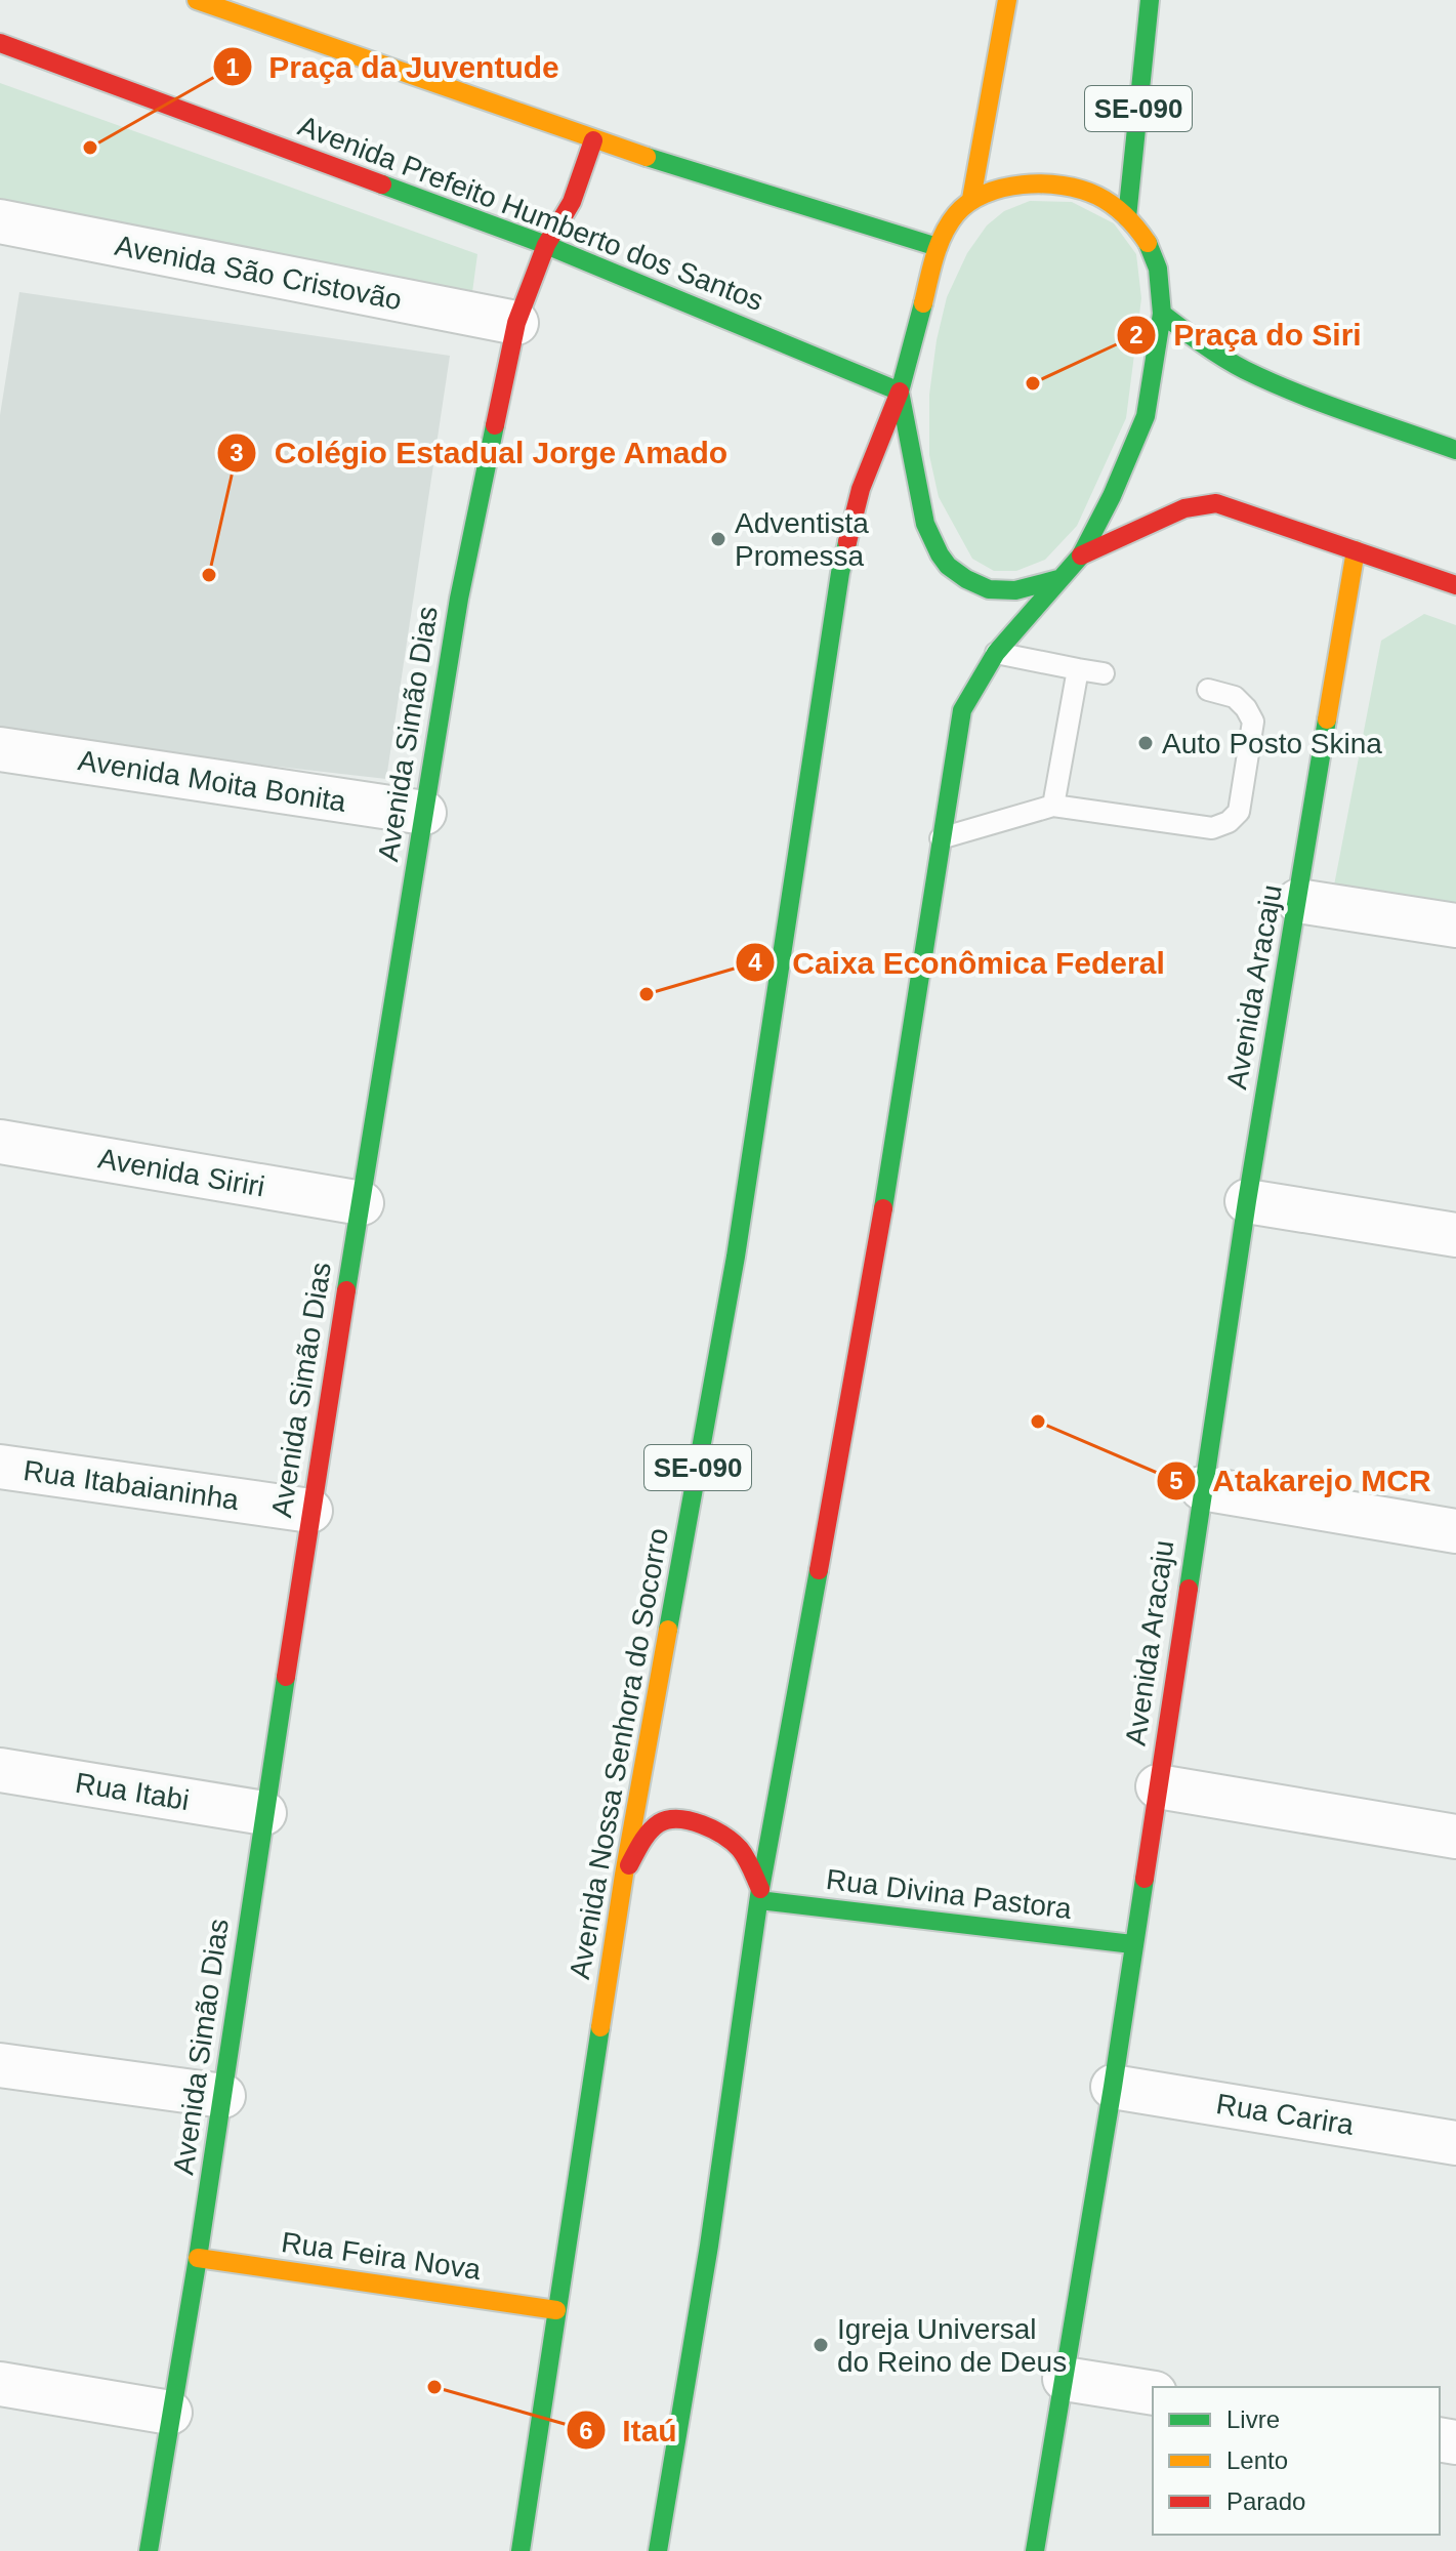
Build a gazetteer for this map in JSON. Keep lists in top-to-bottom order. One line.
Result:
{"streets":{"street":["SE-090","Avenida Prefeito Humberto dos Santos","Avenida São Cristovão","Avenida Simão Dias","Avenida Moita Bonita","Avenida Aracaju","Avenida Siriri","Rua Itabaianinha","Avenida Nossa Senhora do Socorro","Rua Itabi","Rua Divina Pastora","Rua Carira","Rua Feira Nova"]},"crossings":[["Avenida Prefeito Humberto dos Santos","Avenida Simão Dias"],["Avenida Prefeito Humberto dos Santos","Avenida Nossa Senhora do Socorro"],["Avenida São Cristovão","Avenida Simão Dias"],["Avenida Simão Dias","Avenida Moita Bonita"],["Avenida Simão Dias","Avenida Siriri"],["Avenida Simão Dias","Rua Itabaianinha"],["Avenida Simão Dias","Rua Itabi"],["Avenida Simão Dias","Rua Feira Nova"],["Avenida Aracaju","Rua Divina Pastora"],["Avenida Aracaju","Rua Carira"],["Avenida Nossa Senhora do Socorro","Rua Feira Nova"]],"places":["Praça da Juventude","Praça do Siri","Adventista Promessa","Colégio Estadual Jorge Amado","Auto Posto Skina","Caixa Econômica Federal","Atakarejo MCR","Igreja Universal do Reino de Deus","Itaú"],"legend":["Livre","Lento","Parado"]}
